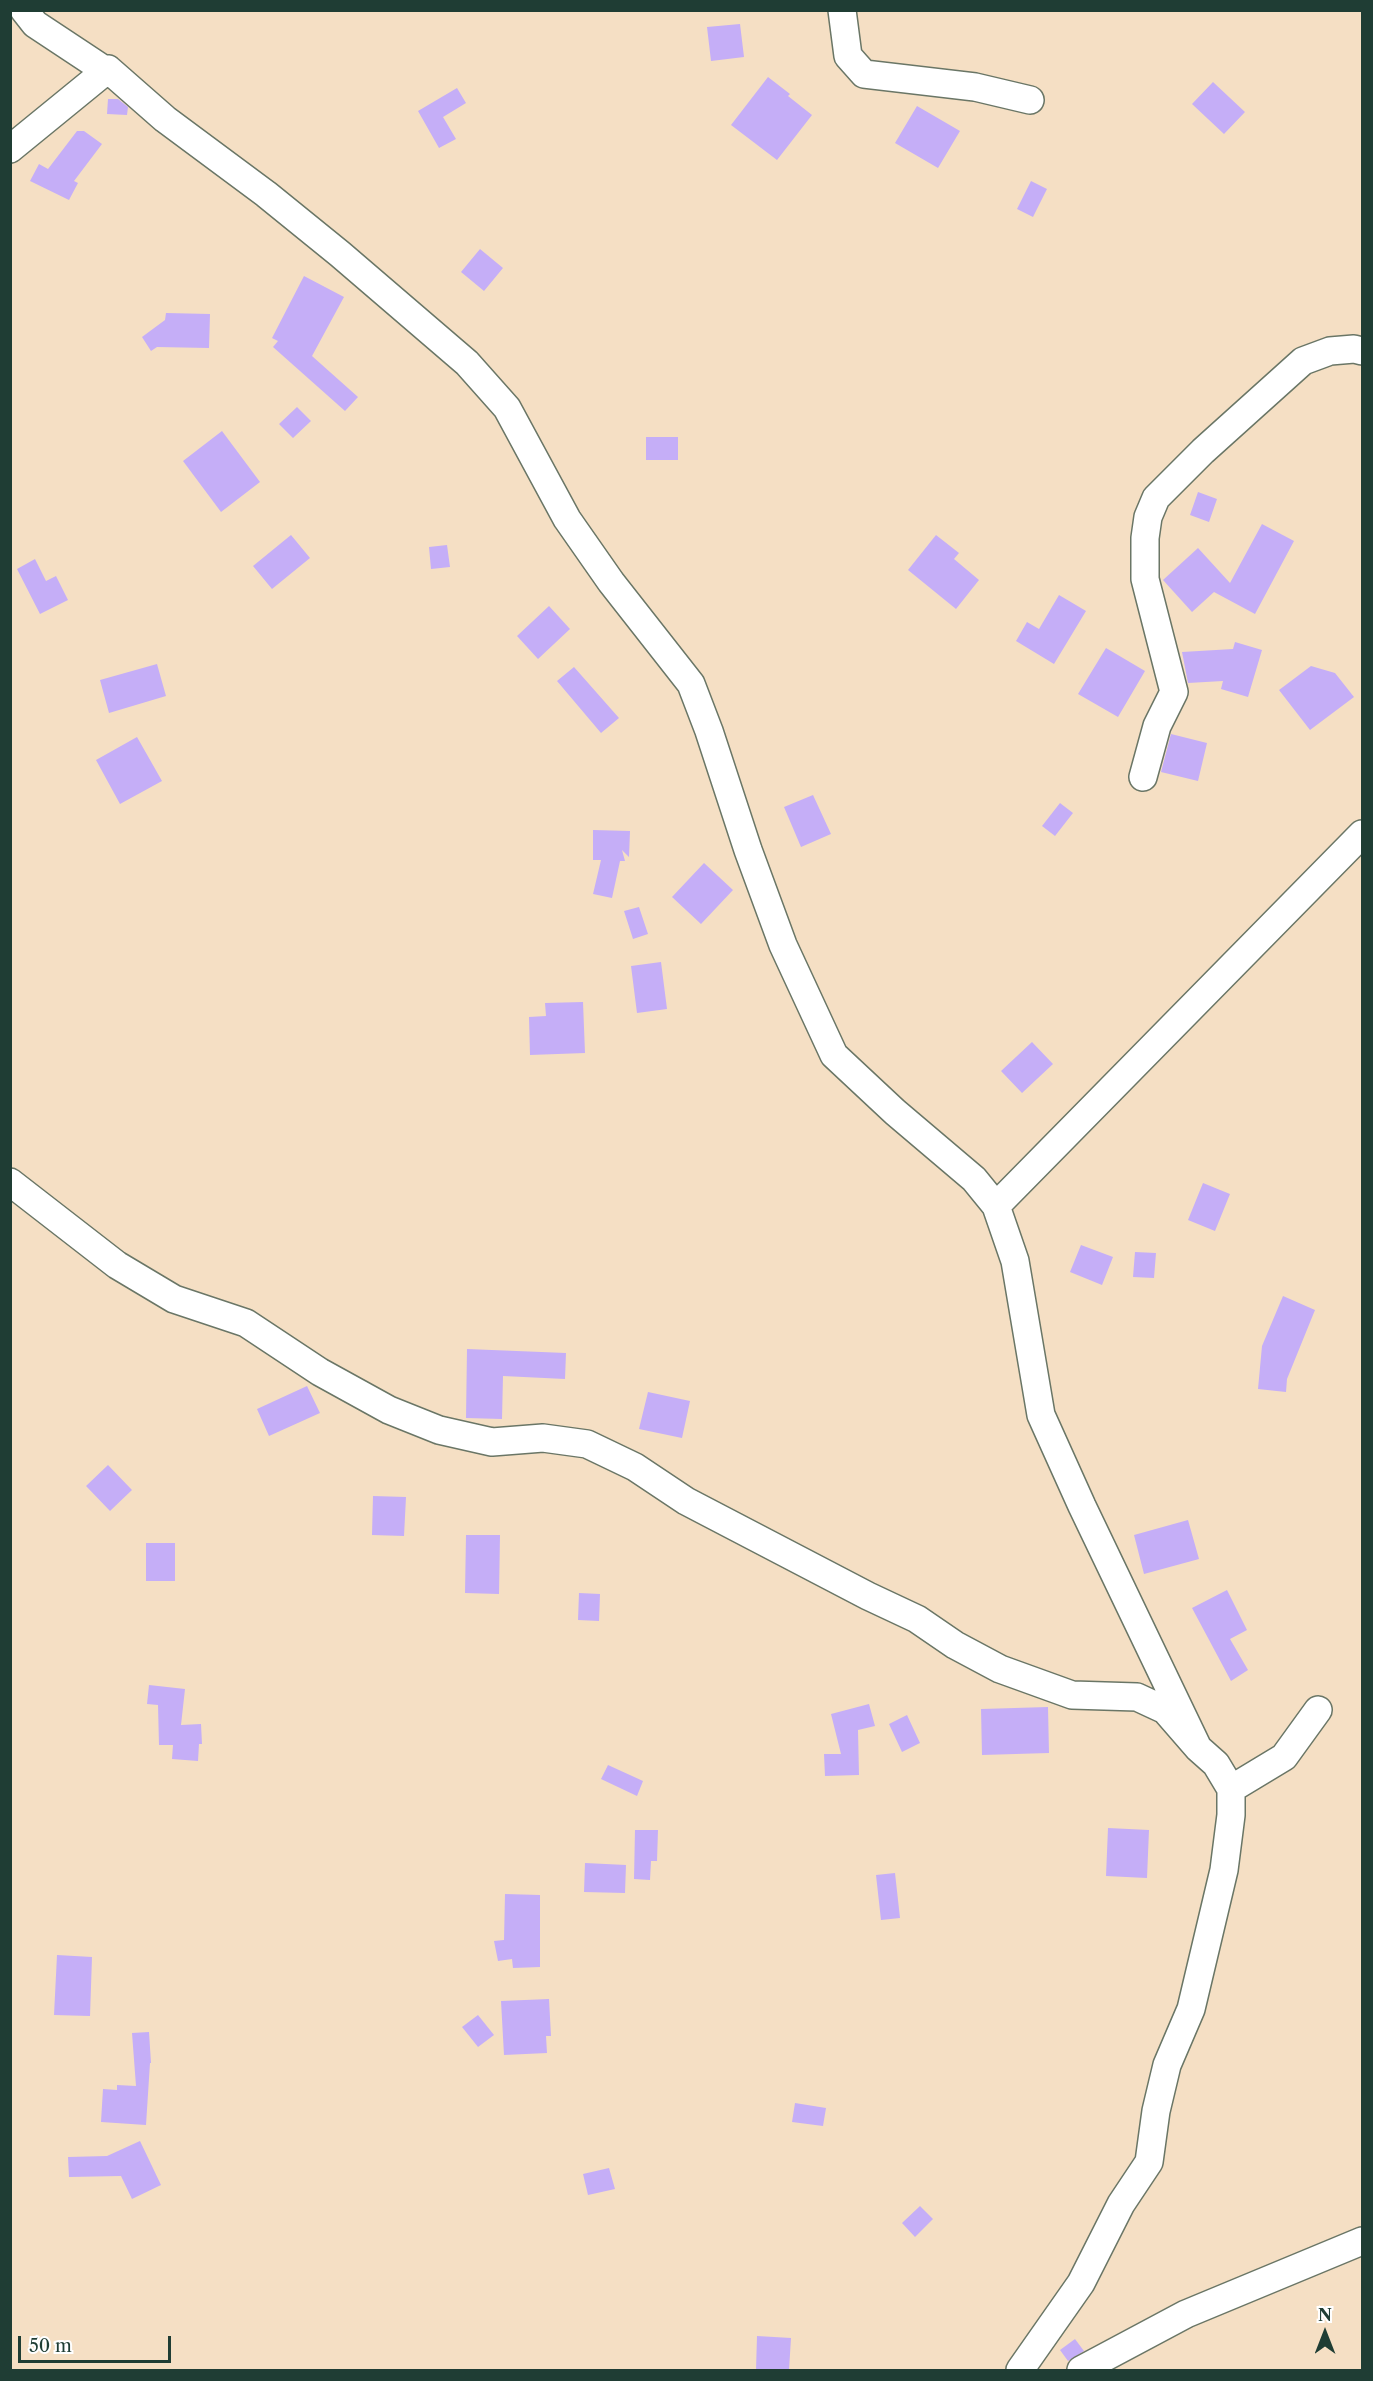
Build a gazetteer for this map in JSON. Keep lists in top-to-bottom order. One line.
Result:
{"scale_bar":"50 m","north":"top"}
